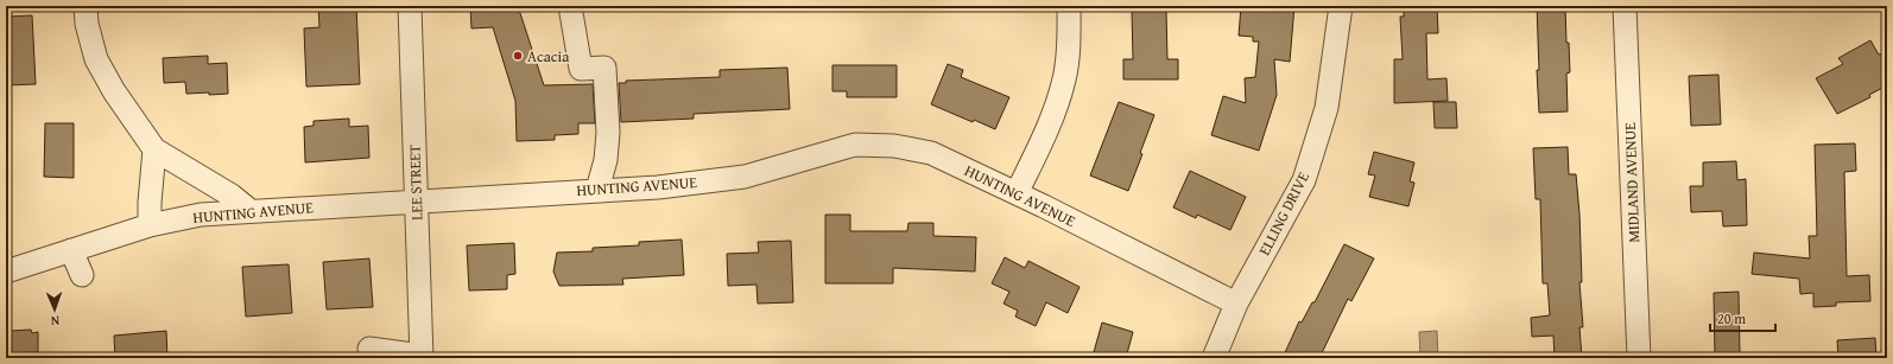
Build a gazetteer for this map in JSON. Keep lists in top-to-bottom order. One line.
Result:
{"streets":{"street":["LEE STREET","MIDLAND AVENUE","HUNTING AVENUE","ELLING DRIVE"]},"crossings":[["LEE STREET","HUNTING AVENUE"],["HUNTING AVENUE","ELLING DRIVE"]],"places":["Acacia"],"scale_bar":"20 m","north":"bottom"}
